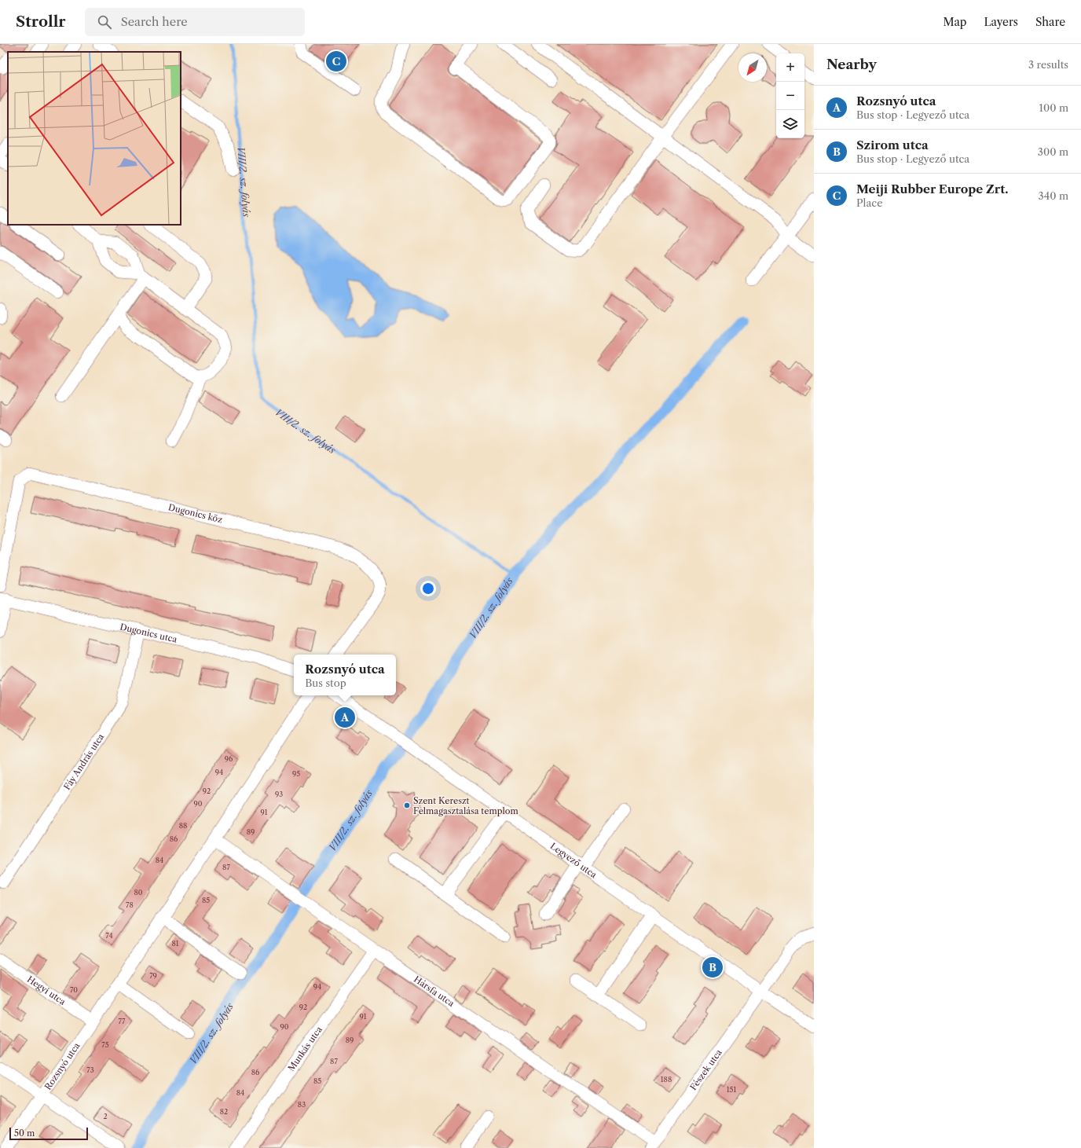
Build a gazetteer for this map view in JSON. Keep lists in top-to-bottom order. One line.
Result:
{"streets":{"street":["Dugonics köz","Dugonics utca","Fáy András utca","Legyező utca","Hegyi utca","Hársfa utca","Munkás utca","Rozsnyó utca","Fészek utca"]},"crossings":[["Dugonics utca","Fáy András utca"],["Legyező utca","Fészek utca"],["Hegyi utca","Rozsnyó utca"],["Hársfa utca","Munkás utca"],["Hársfa utca","Rozsnyó utca"],["Hársfa utca","Fészek utca"]],"water":["VIII/2. sz. folyás"],"places":["Szent Kereszt Felmagasztalása templom"],"house_numbers":["96","94","95","92","93","90","91","88","89","86","84","87","80","85","78","74","81","79","94","70","92","91","77","90","89","75","87","73","86","188","85","151","84","83","82","2"],"scale_bar":"50 m","north":"bottom left","page":{"header":"Strollr","search":"Search here","nav":["Map","Layers","Share"],"heading":["Nearby","3 results"],"pins":["C","A","B"],"map_buttons":["+","−"],"list":[{"mark":"A","name":"Rozsnyó utca","note":"Bus stop · Legyező utca","value":"100 m"},{"mark":"B","name":"Szirom utca","note":"Bus stop · Legyező utca","value":"300 m"},{"mark":"C","name":"Meiji Rubber Europe Zrt.","note":"Place","value":"340 m"}],"popup":["Rozsnyó utca","Bus stop"],"scale":"50 m"}}
